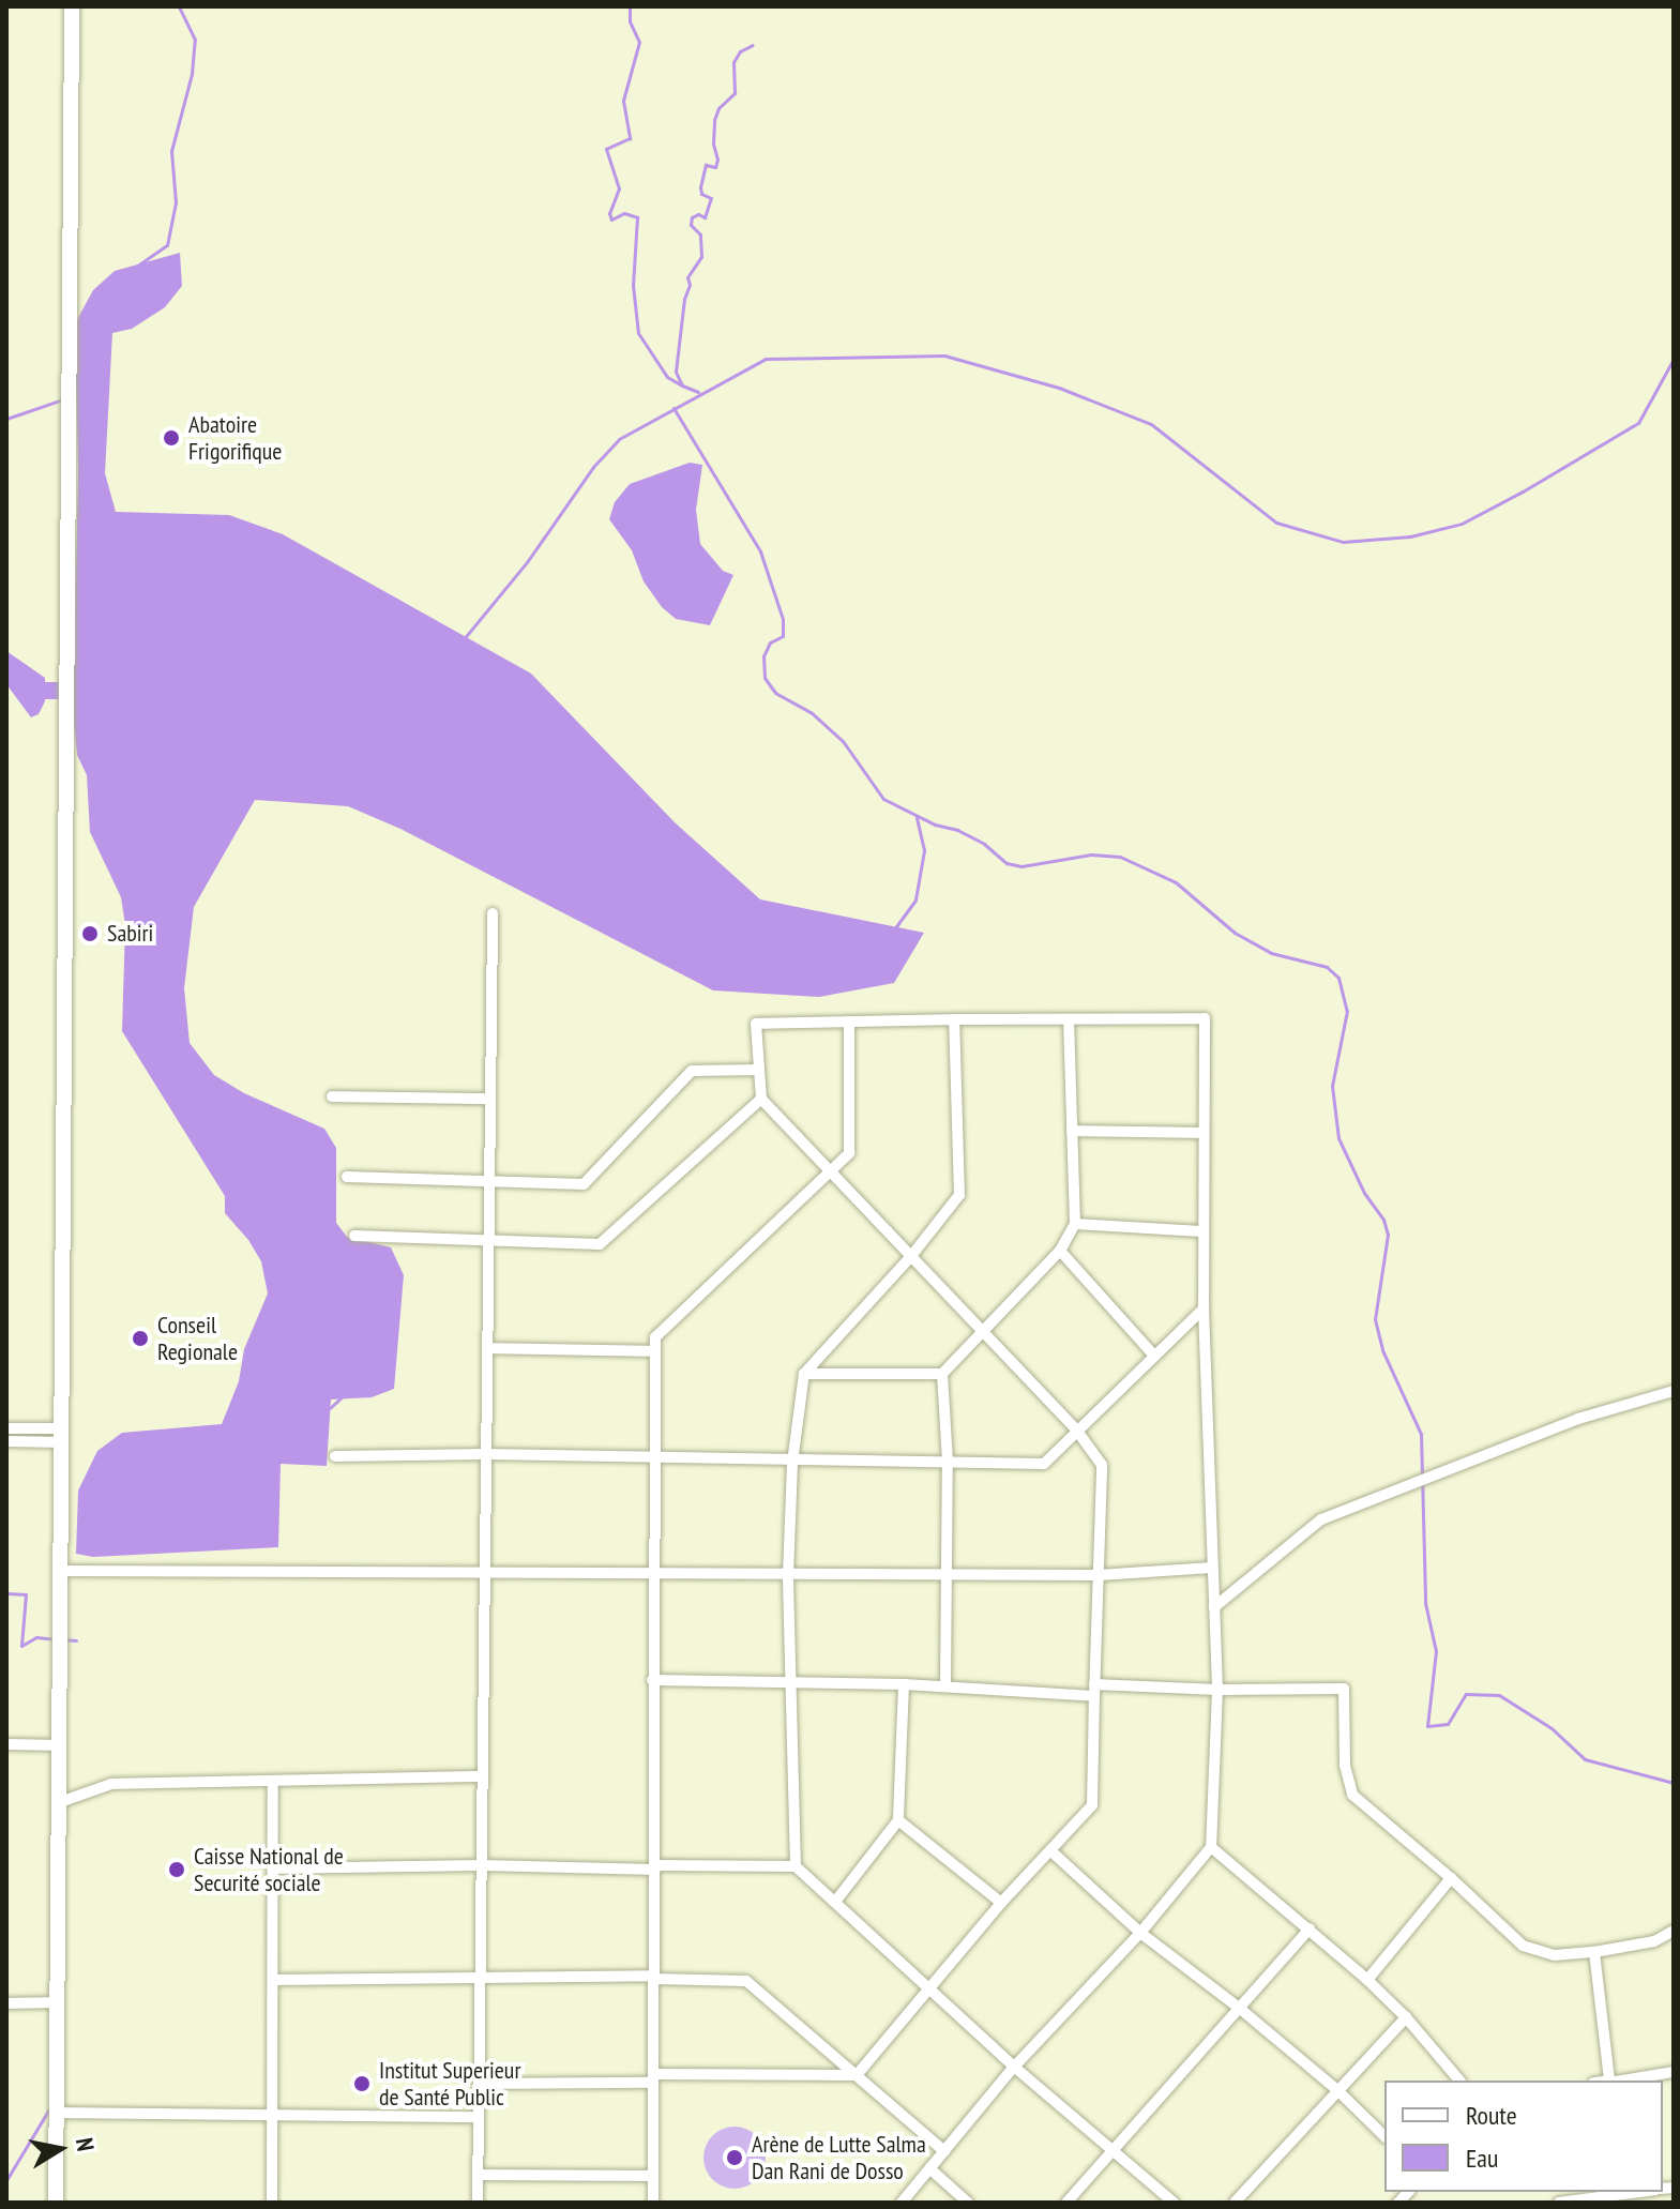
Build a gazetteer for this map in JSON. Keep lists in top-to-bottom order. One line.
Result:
{"places":["Abatoire Frigorifique","Sabiri","Conseil Regionale","Caisse National de Securité sociale","Institut Superieur de Santé Public","Arène de Lutte Salma Dan Rani de Dosso"],"legend":["Route","Eau"],"north":"right"}
